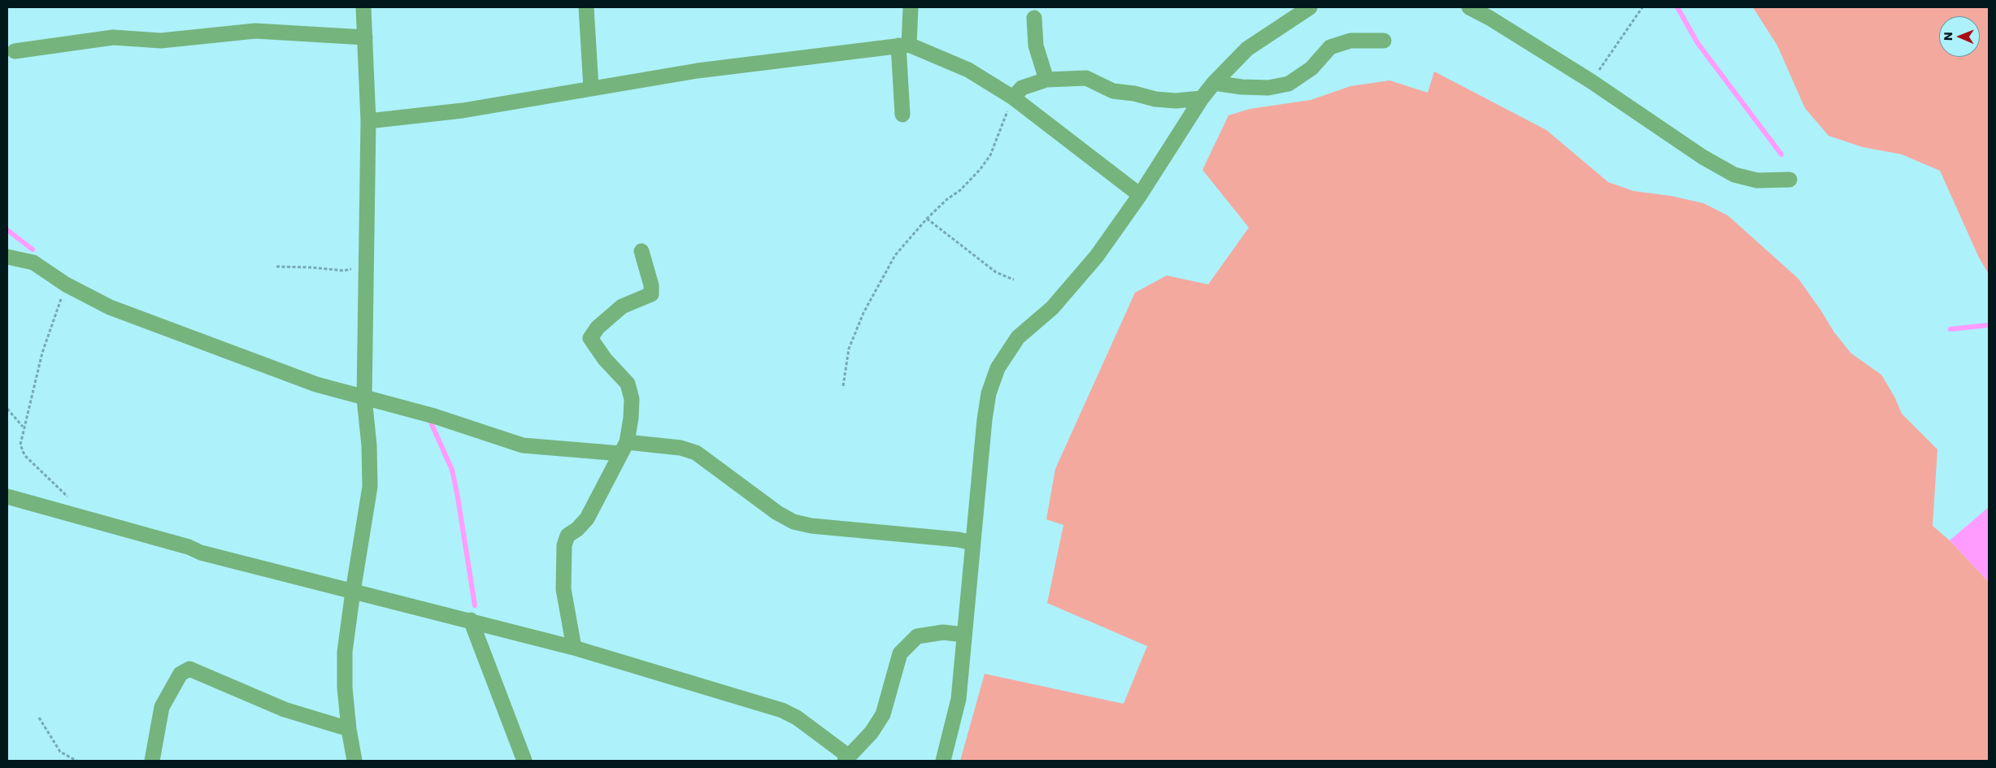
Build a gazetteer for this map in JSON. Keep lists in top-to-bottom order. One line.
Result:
{"north":"left"}
